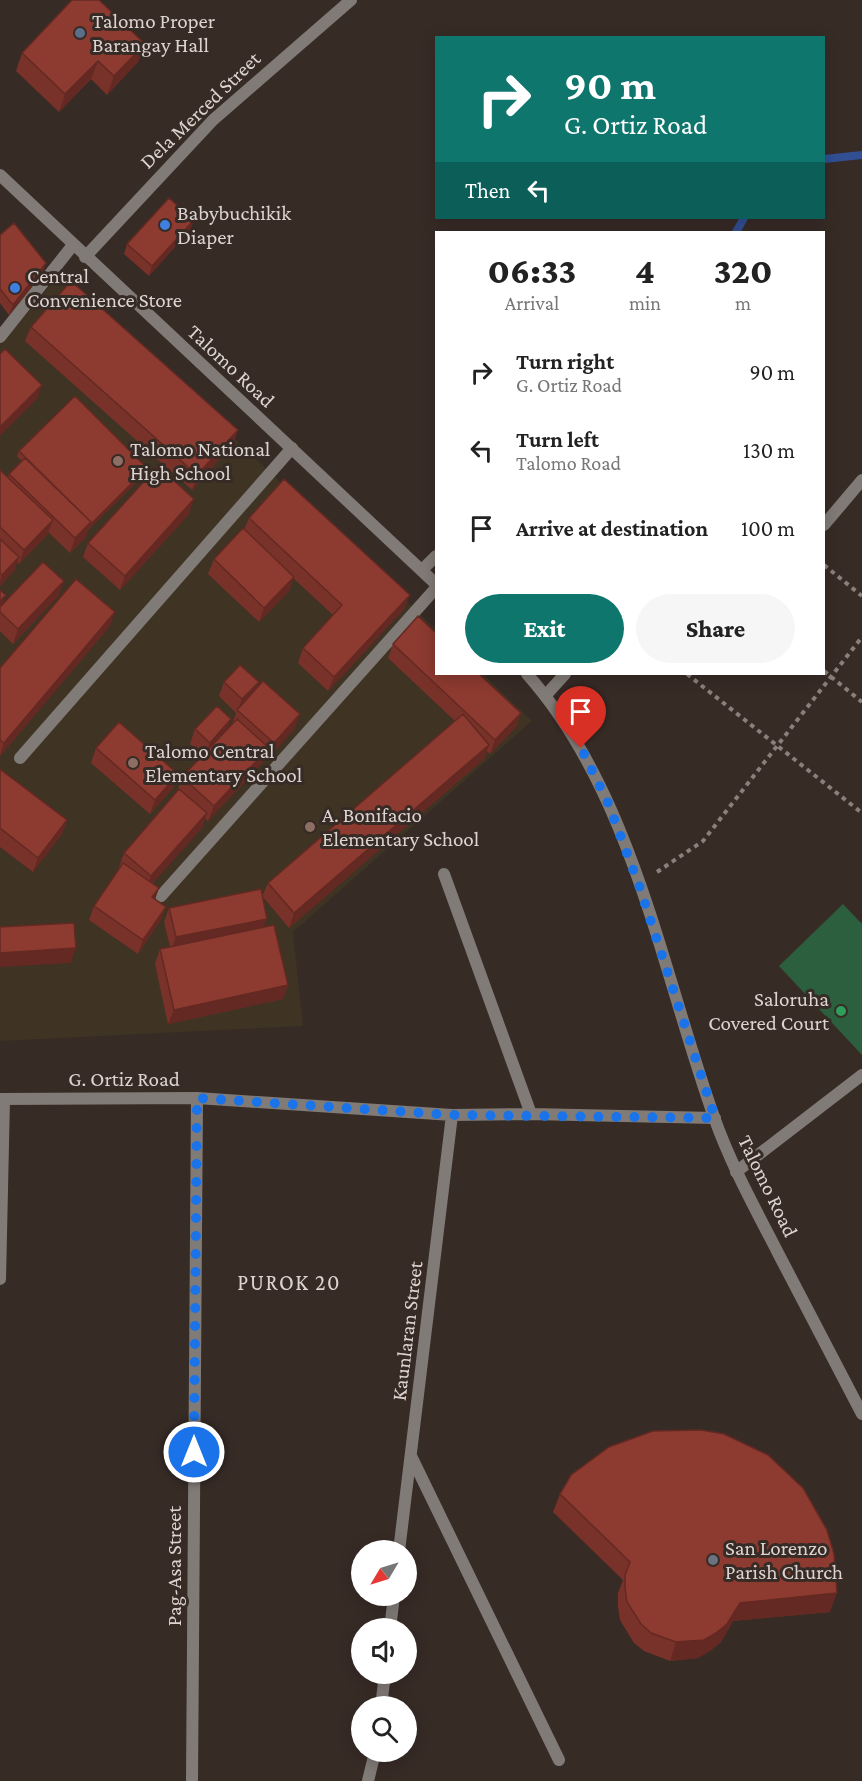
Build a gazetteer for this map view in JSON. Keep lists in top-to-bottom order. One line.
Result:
{"streets":{"street":["Dela Merced Street","Talomo Road","G. Ortiz Road","Kaunlaran Street","Pag-Asa Street"]},"crossings":[["Dela Merced Street","Talomo Road"],["Talomo Road","G. Ortiz Road"],["G. Ortiz Road","Kaunlaran Street"],["G. Ortiz Road","Pag-Asa Street"]],"districts":["PUROK 20"],"places":["Talomo Proper Barangay Hall","Babybuchikik Diaper","Central Convenience Store","Talomo National High School","Talomo Central Elementary School","A. Bonifacio Elementary School","Saloruha Covered Court","San Lorenzo Parish Church"],"north":"bottom left","page":{"turn":["90 m","G. Ortiz Road"],"then":"Then","eta":["06:33","Arrival","4","min","320","m"],"list":[{"name":"Turn right","note":"G. Ortiz Road","value":"90 m"},{"name":"Turn left","note":"Talomo Road","value":"130 m"},{"name":"Arrive at destination","value":"100 m"}],"buttons":["Exit","Share"]}}
